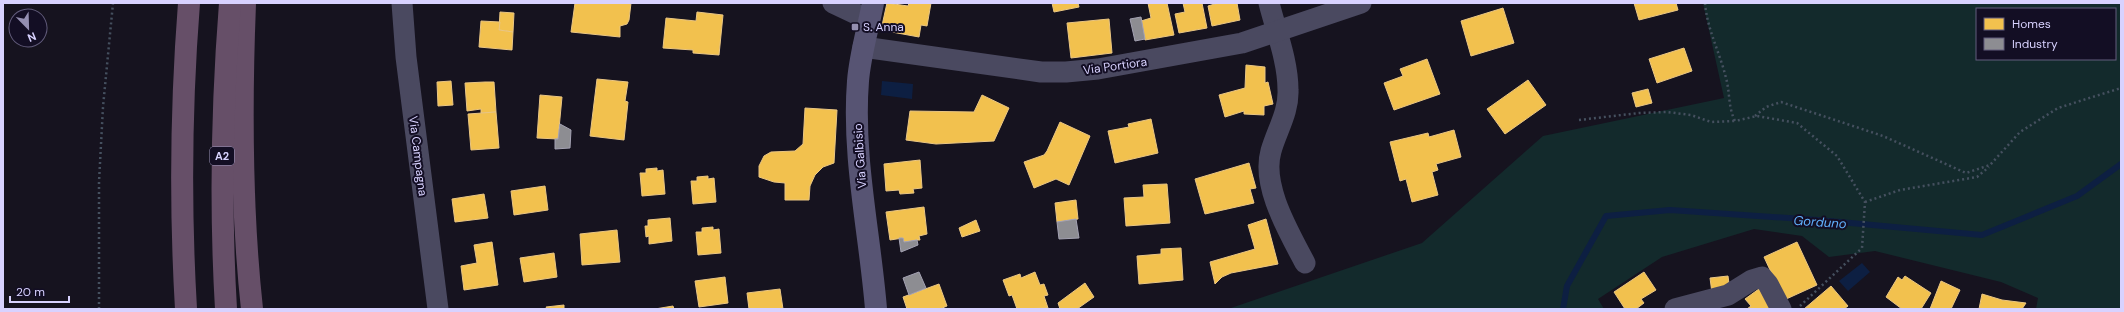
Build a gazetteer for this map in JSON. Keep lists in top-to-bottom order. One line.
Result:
{"streets":{"highway":["A2"],"street":["Via Portiora","Via Campagna","Via Galbisio"]},"crossings":[["Via Portiora","Via Galbisio"]],"water":["Gorduno"],"places":{"transit":["S. Anna"]},"legend":["Homes","Industry"],"scale_bar":"20 m","north":"bottom right"}
